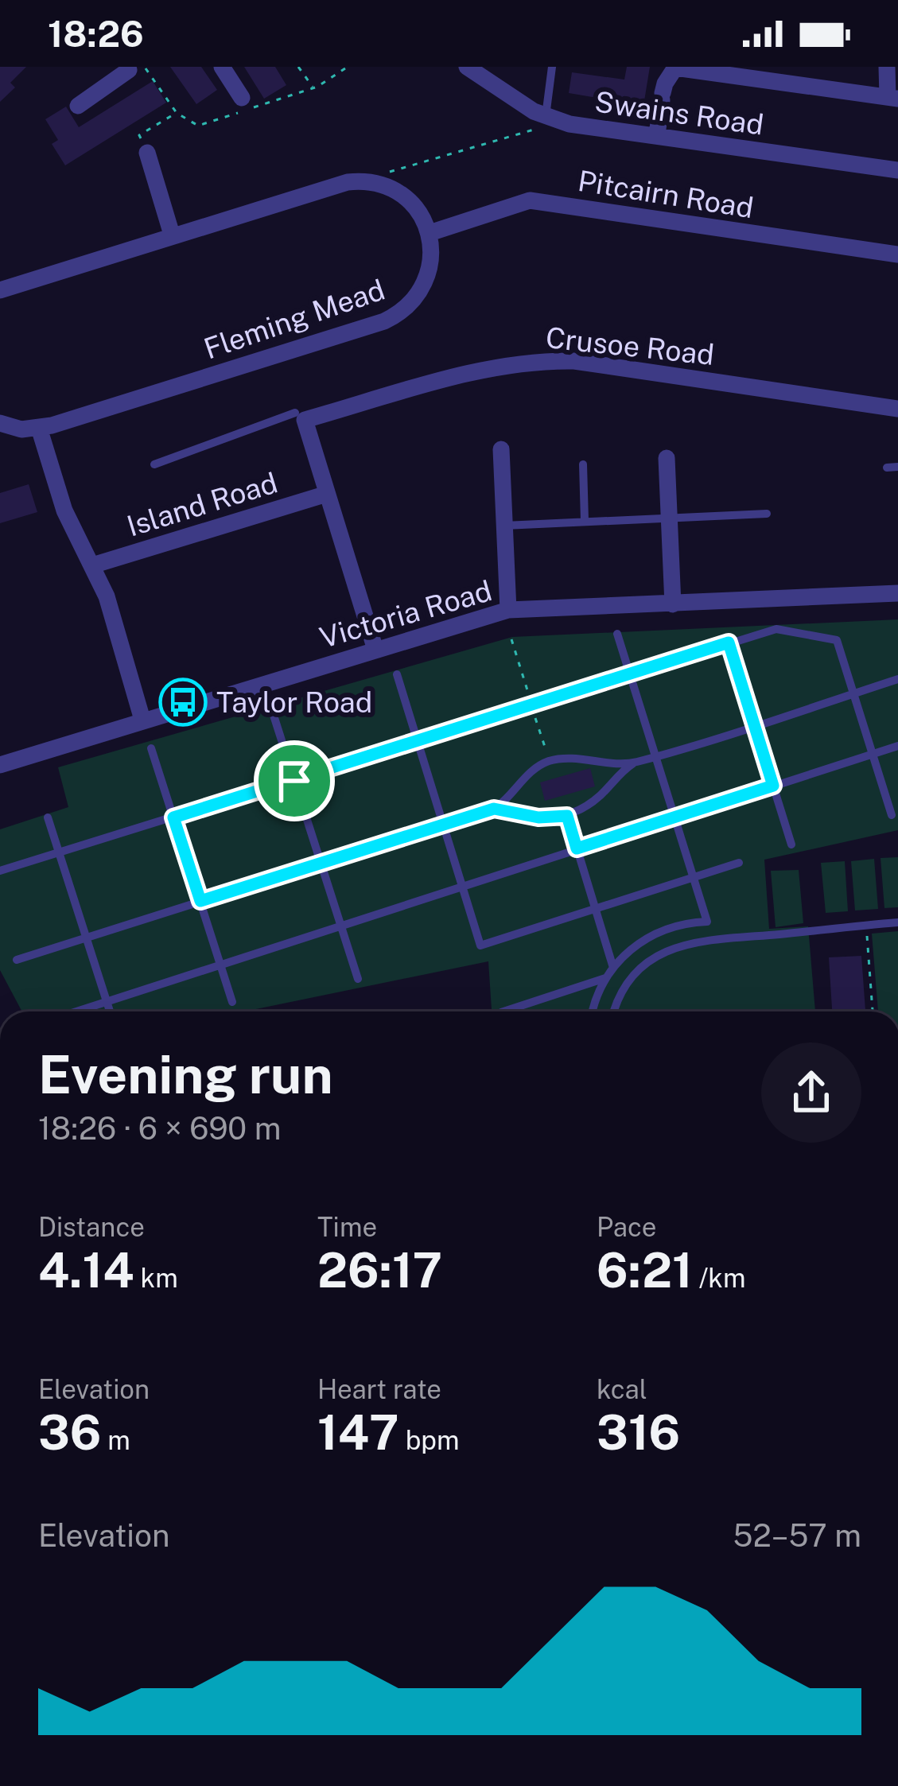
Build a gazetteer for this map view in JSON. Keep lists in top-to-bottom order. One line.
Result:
{"streets":{"street":["Swains Road","Pitcairn Road","Fleming Mead","Crusoe Road","Island Road","Victoria Road"]},"crossings":[["Pitcairn Road","Fleming Mead"]],"places":{"bus stop":["Taylor Road"]},"page":{"status":"18:26","heading":["Evening run","18:26 · 6 × 690 m"],"stats":[["Distance","4.14 km"],["Time","26:17"],["Pace","6:21 /km"],["Elevation","36 m"],["Heart rate","147 bpm"],["kcal","316"]],"chart":["Elevation","52–57 m"]}}
